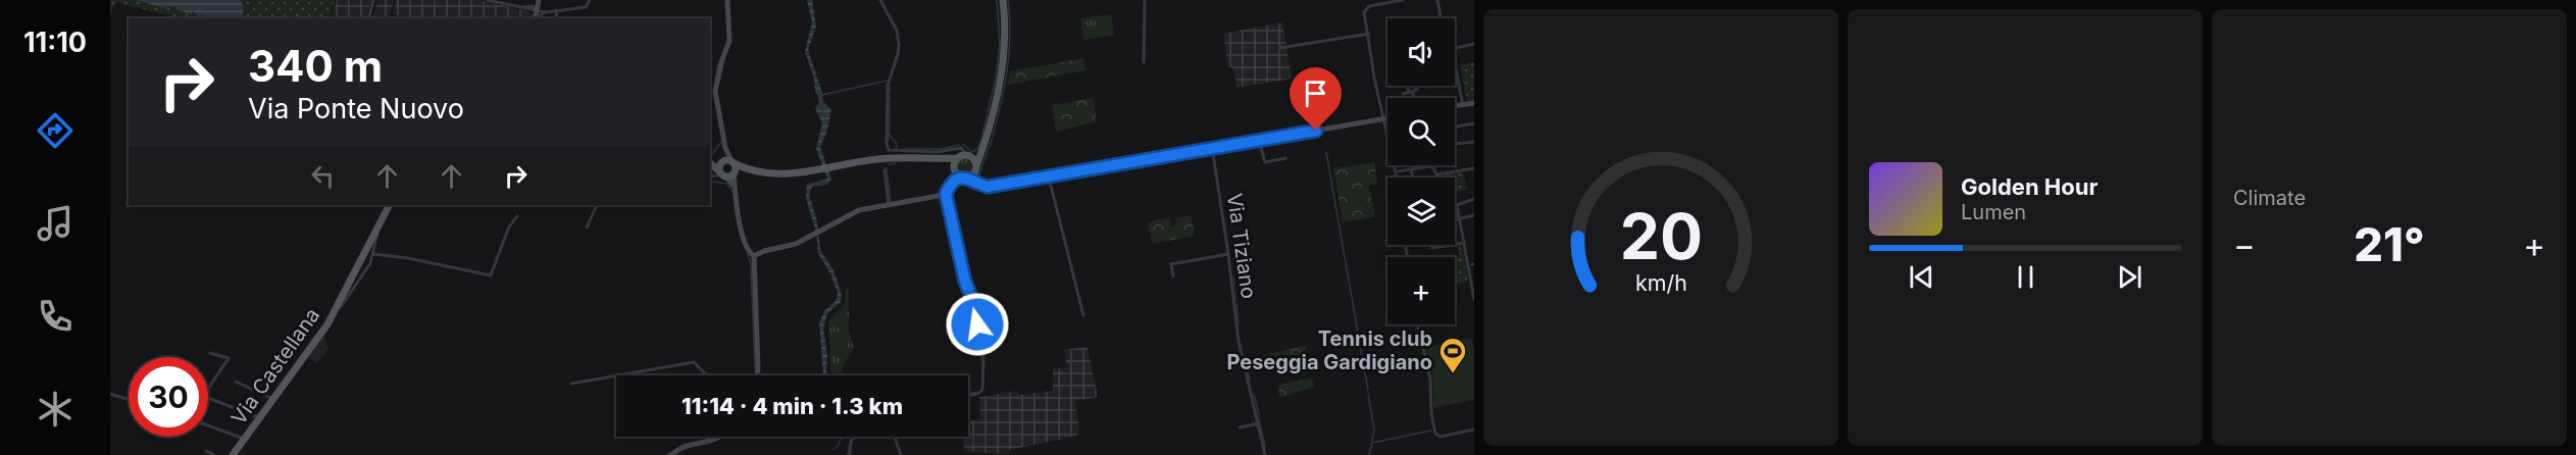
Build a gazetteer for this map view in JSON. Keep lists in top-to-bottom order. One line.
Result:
{"streets":{"main road":["Via Castellana"],"street":["Via Tiziano"]},"places":{"sports":["Tennis club Peseggia Gardigiano"]},"page":{"tabs":"11:10","tile":"Climate","map_buttons":"+","turn":["340 m","Via Ponte Nuovo"],"song":["Golden Hour","Lumen"],"heat":["−","21°","+"],"limit":"30","trip":"11:14 · 4 min · 1.3 km","gauge":["20","km/h"]}}
